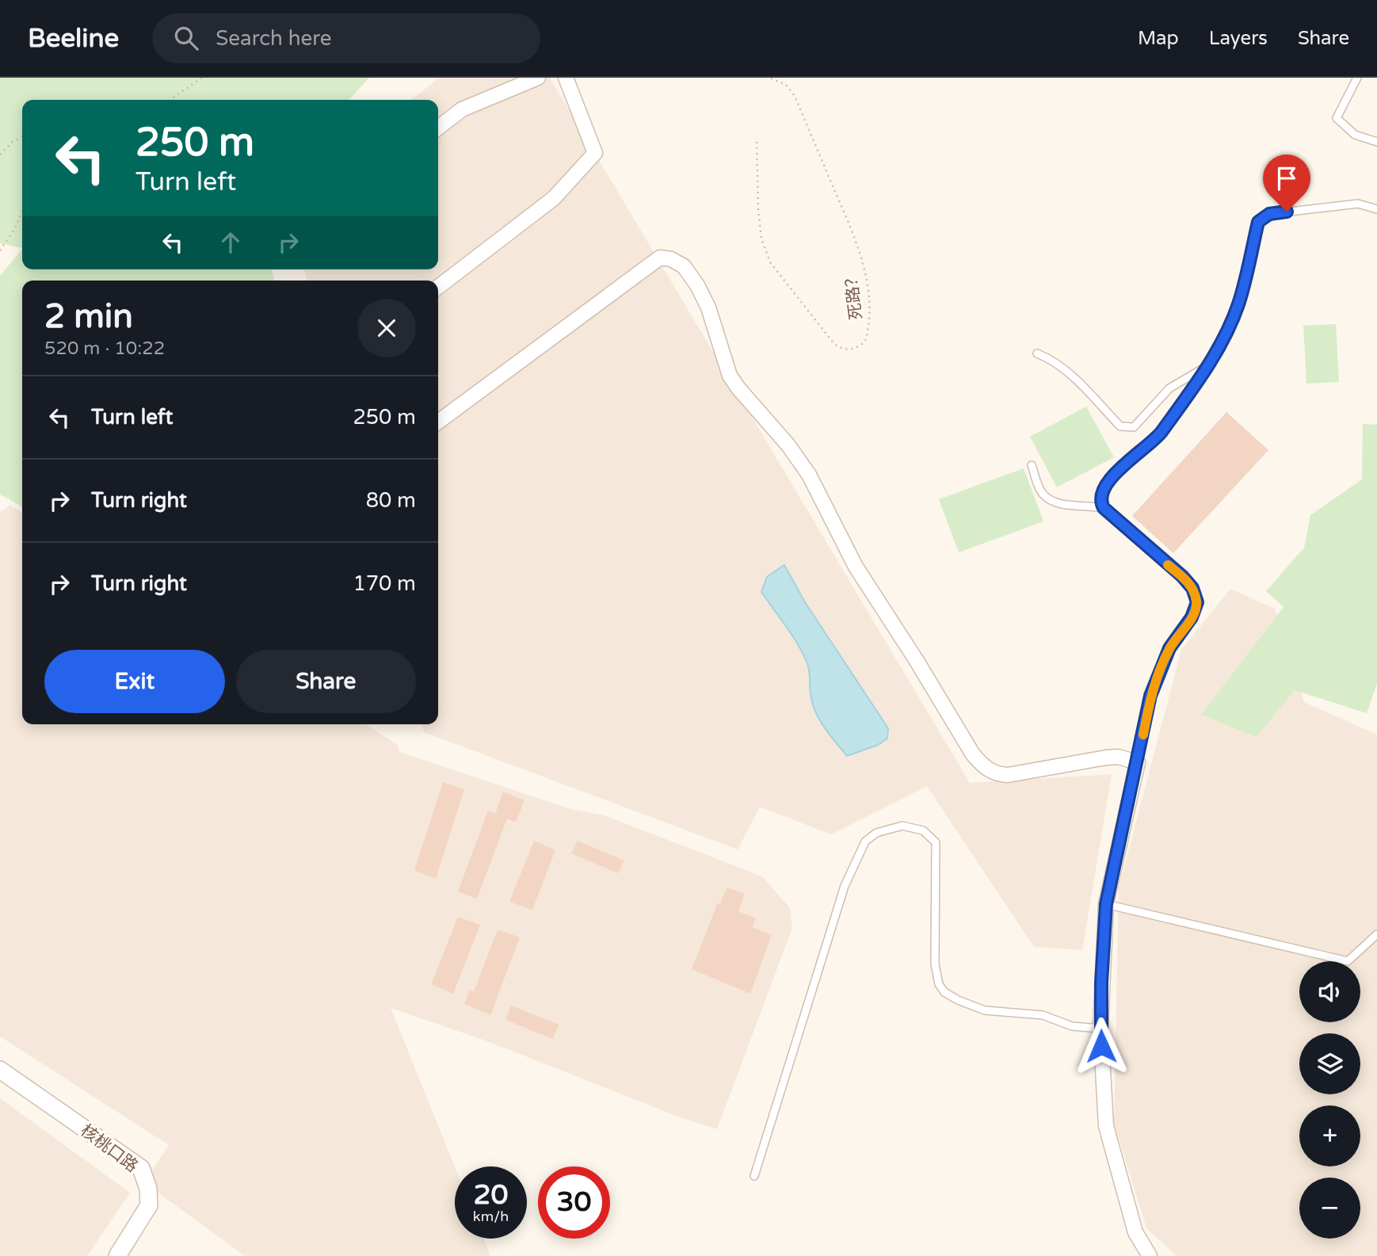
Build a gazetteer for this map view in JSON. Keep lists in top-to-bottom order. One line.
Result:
{"streets":{"street":["核桃口路"],"path":["死路？"]},"page":{"header":"Beeline","search":"Search here","nav":["Map","Layers","Share"],"turn":["250 m","Turn left"],"heading":["2 min","520 m · 10:22"],"list":[{"name":"Turn left","value":"250 m"},{"name":"Turn right","value":"80 m"},{"name":"Turn right","value":"170 m"}],"buttons":["Exit","Share"],"map_buttons":["+","−"],"speed":"20 km/h","limit":"30"}}
